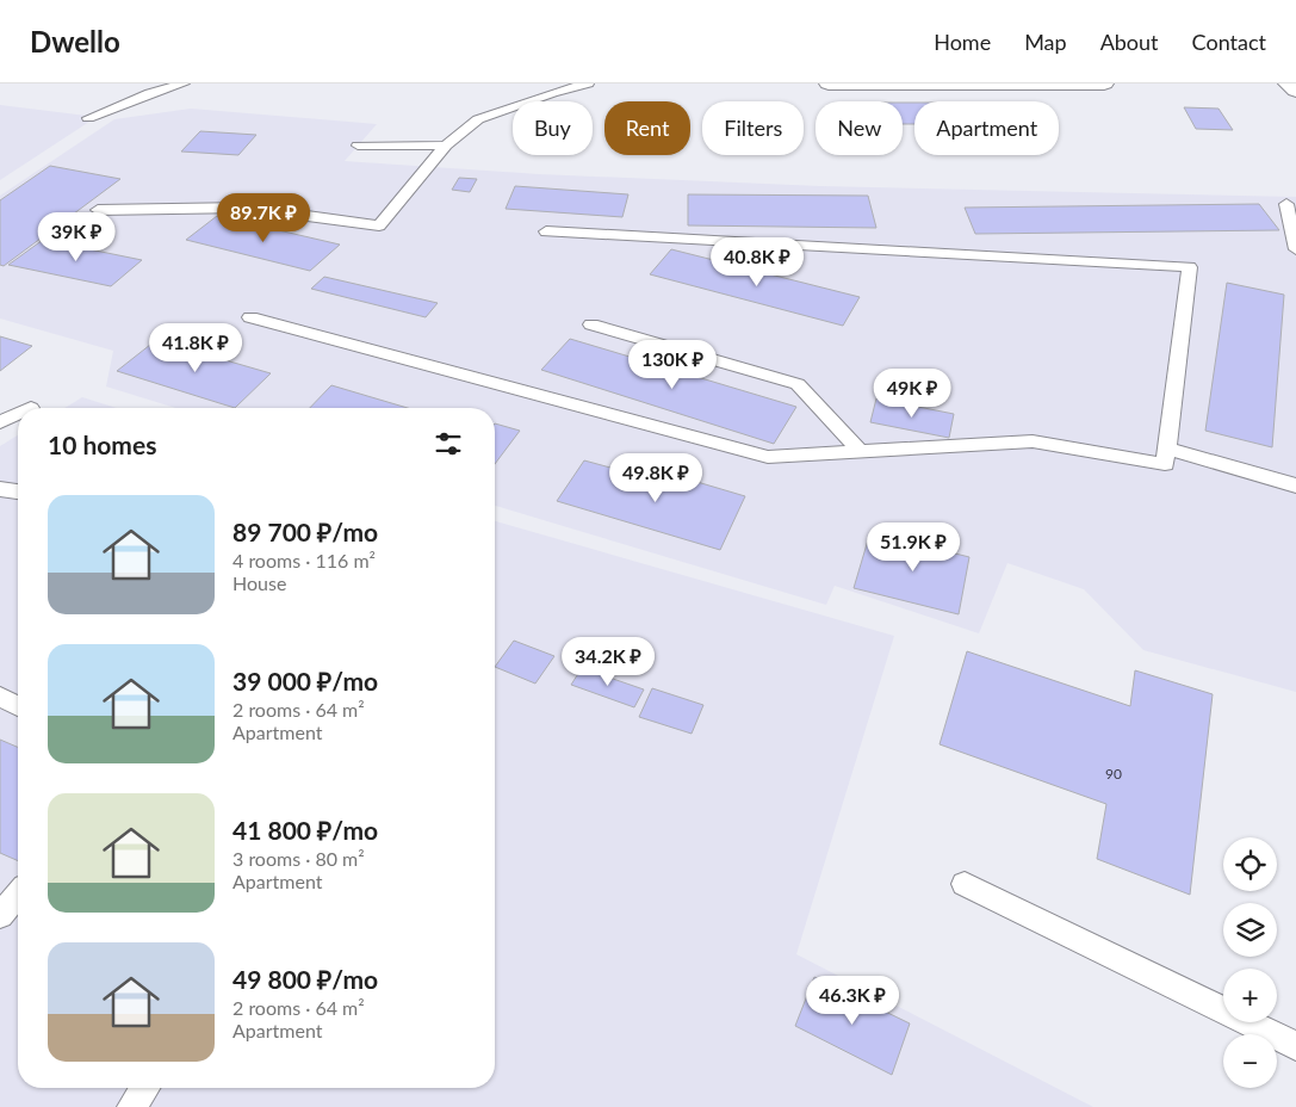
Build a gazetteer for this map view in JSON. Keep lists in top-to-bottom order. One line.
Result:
{"house_numbers":["90"],"page":{"header":"Dwello","nav":["Home","Map","About","Contact"],"chip":["Buy","Rent","Filters","New","Apartment"],"price":["89.7K ₽","39K ₽","40.8K ₽","41.8K ₽","130K ₽","49K ₽","49.8K ₽","51.9K ₽","34.2K ₽","46.3K ₽"],"heading":"10 homes","list":[{"name":"89 700 ₽/mo","note":"4 rooms · 116 m² · House"},{"name":"39 000 ₽/mo","note":"2 rooms · 64 m² · Apartment"},{"name":"41 800 ₽/mo","note":"3 rooms · 80 m² · Apartment"},{"name":"49 800 ₽/mo","note":"2 rooms · 64 m² · Apartment"}],"map_buttons":["+","−"]}}
